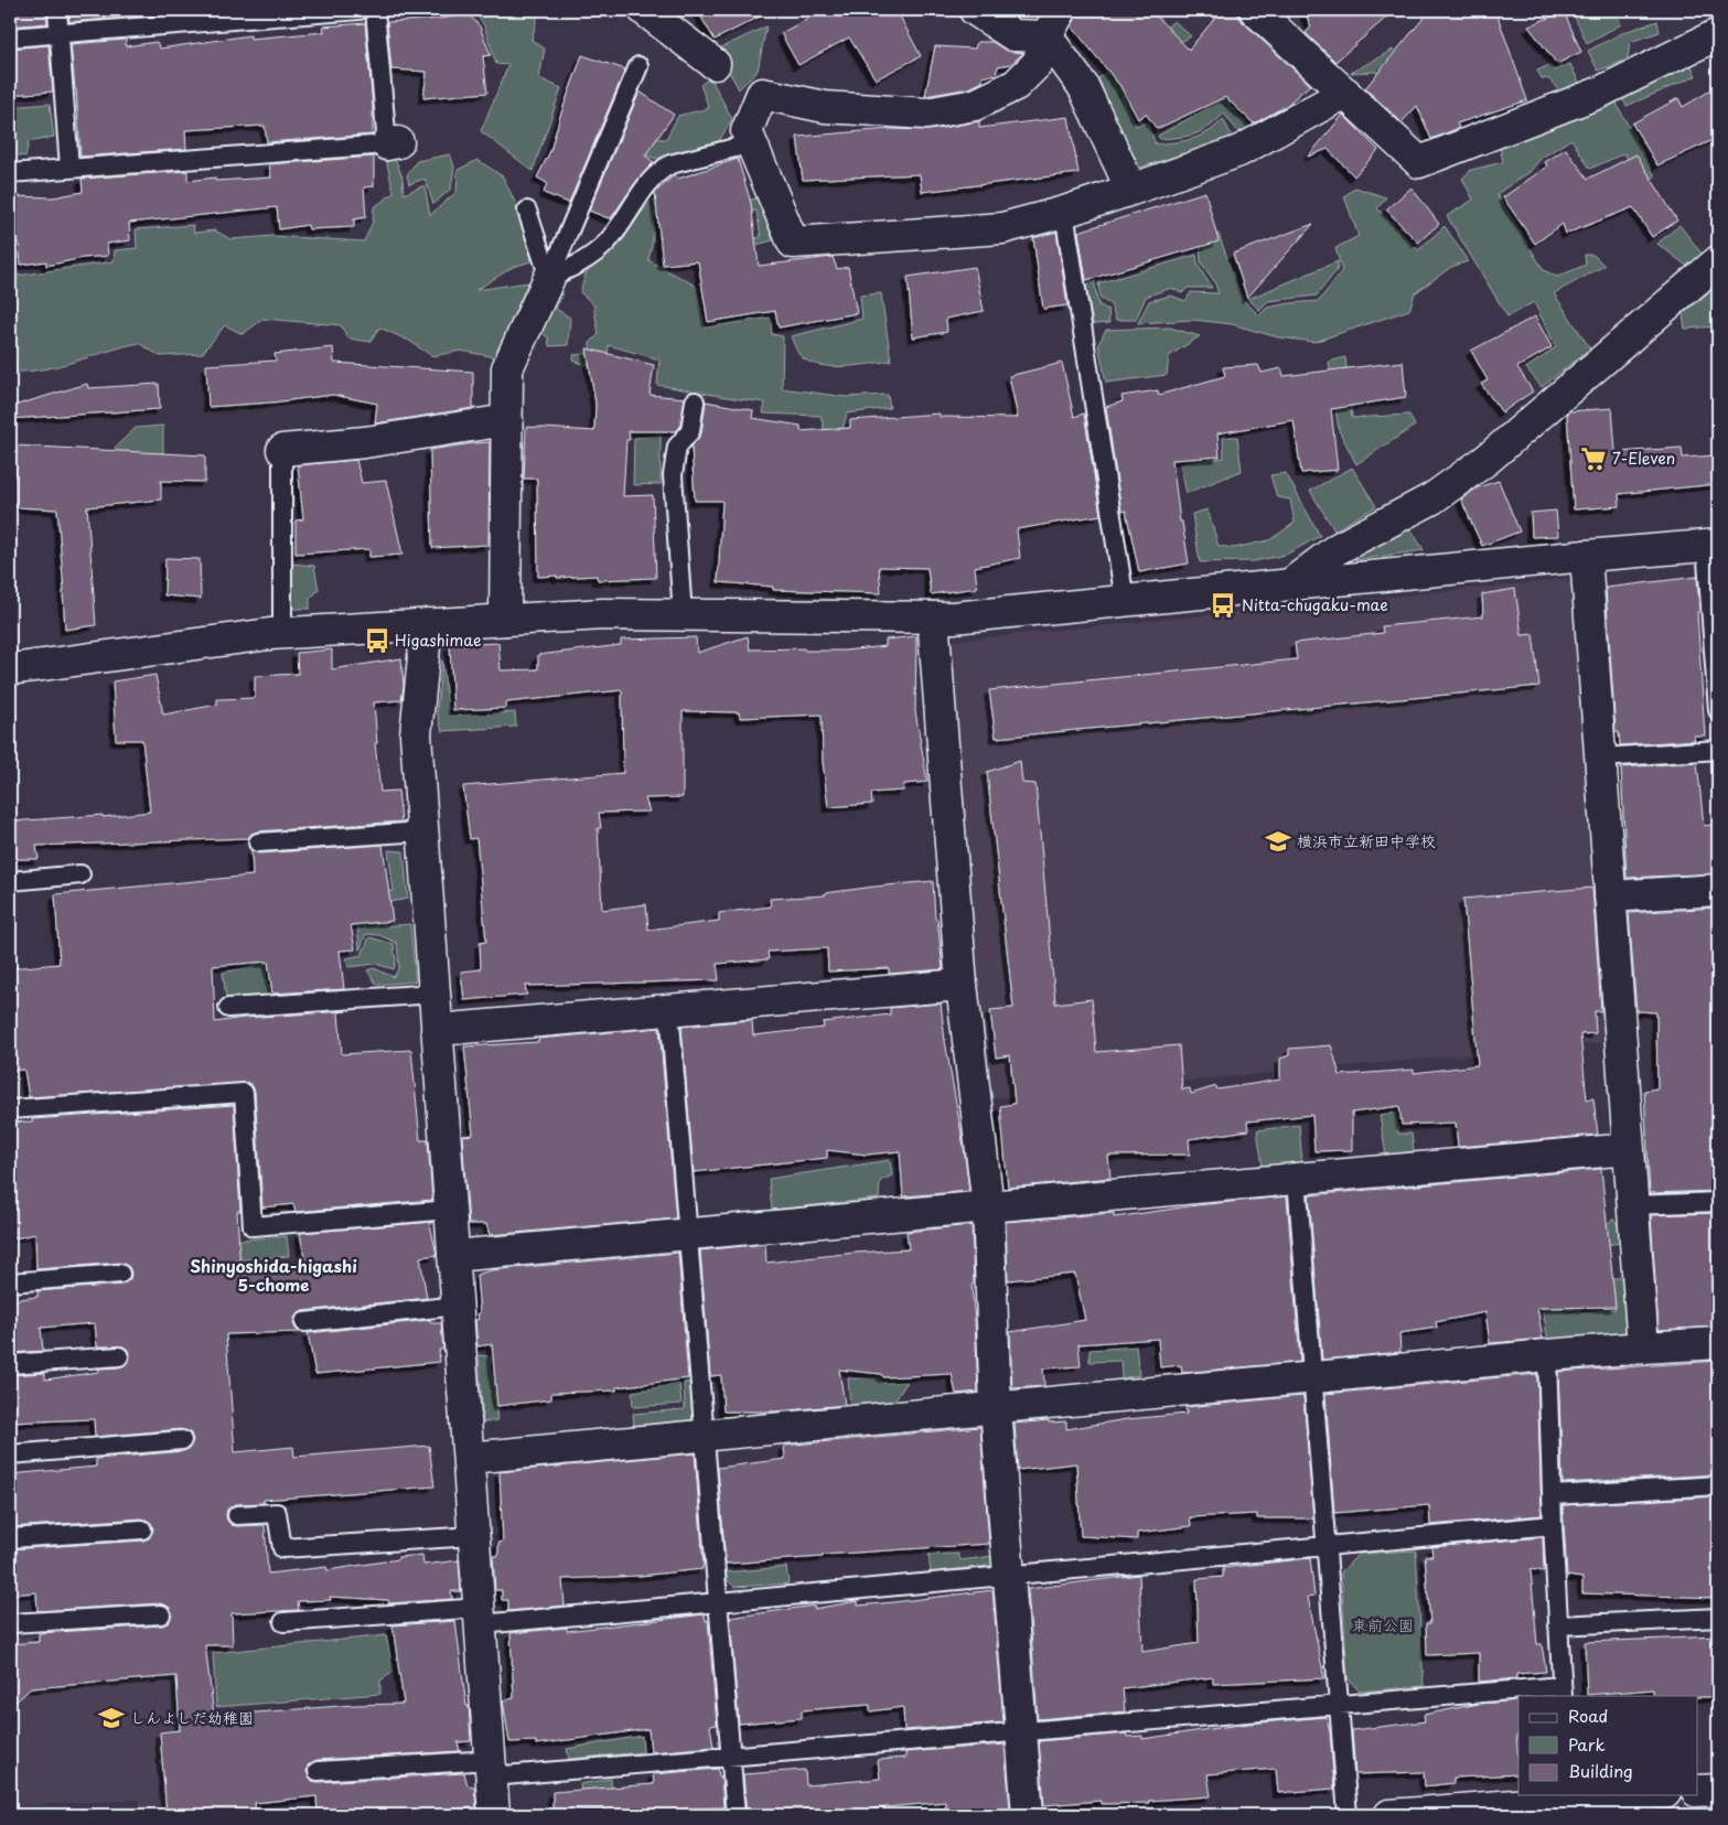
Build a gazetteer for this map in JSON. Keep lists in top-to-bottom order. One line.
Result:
{"districts":["Shinyoshida-higashi 5-chome"],"parks":["東前公園"],"places":{"supermarket":["7-Eleven"],"bus stop":["Nitta-chugaku-mae","Higashimae"],"school or university":["横浜市立新田中学校","しんよしだ幼稚園"]},"legend":["Road","Park","Building"]}
